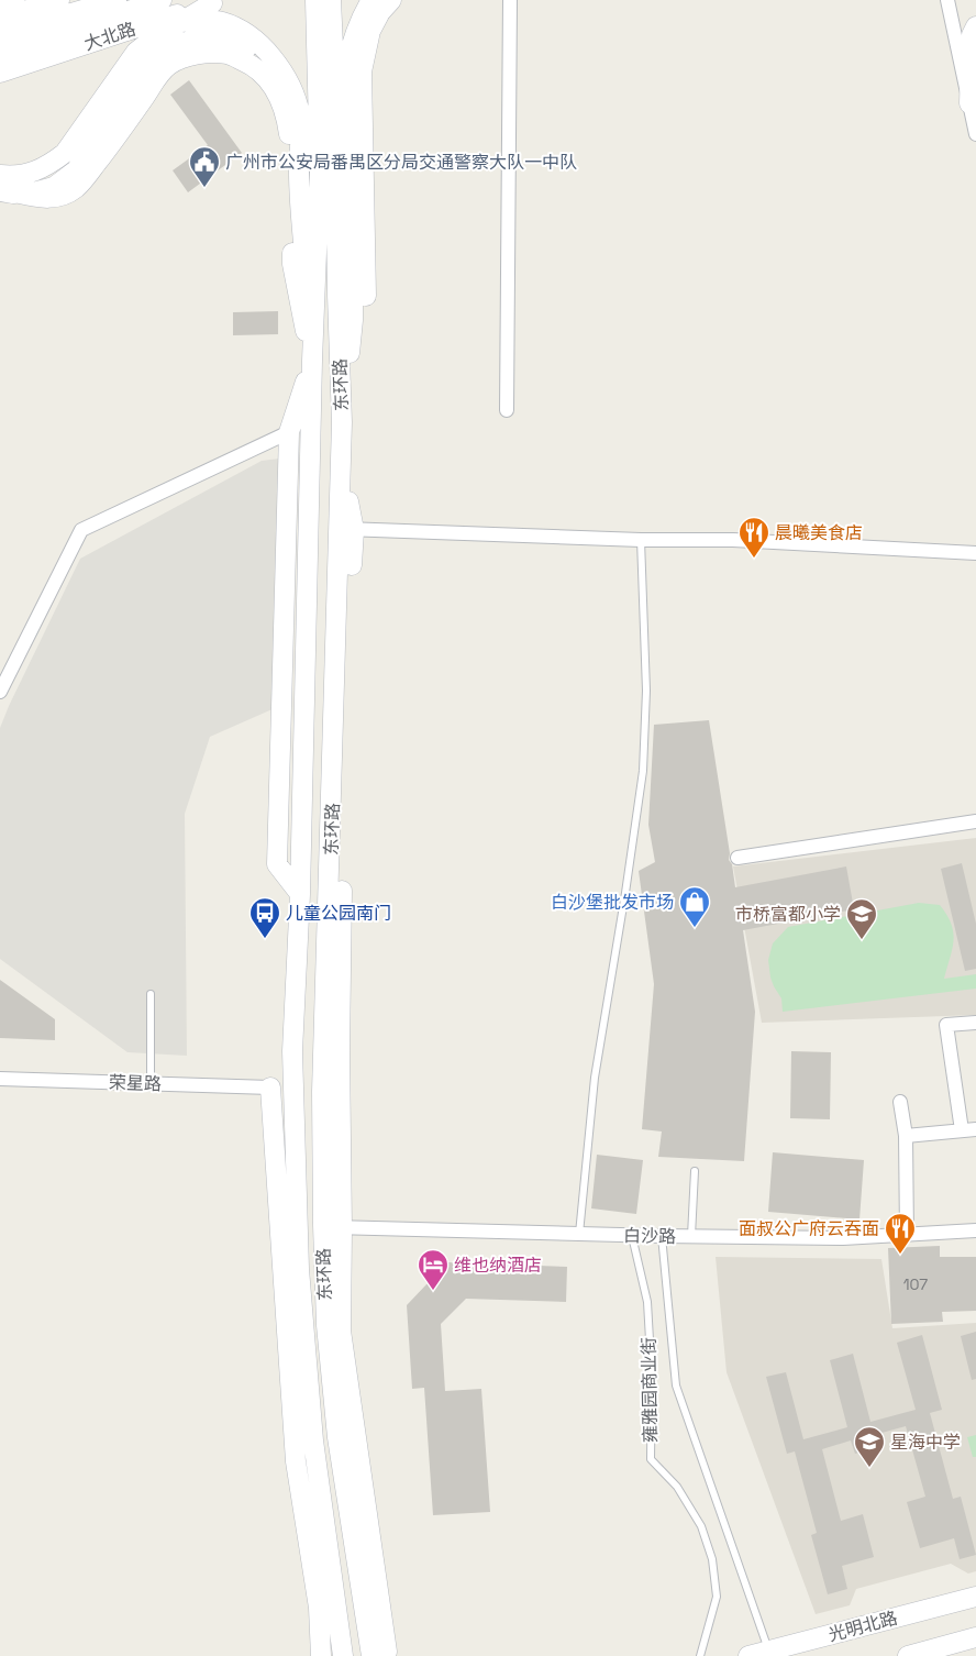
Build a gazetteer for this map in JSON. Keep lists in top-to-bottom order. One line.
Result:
{"streets":{"main road":["大北路","东环路","光明北路"],"street":["荣星路","白沙路"],"lane":["雍雅园商业街"]},"crossings":[["东环路","白沙路"],["白沙路","雍雅园商业街"],["雍雅园商业街","光明北路"]],"places":{"public building":["广州市公安局番禺区分局交通警察大队一中队"],"restaurant":["晨曦美食店","面叔公广府云吞面"],"shop":["白沙堡批发市场"],"bus stop":["儿童公园南门"],"school or university":["市桥富都小学","星海中学"],"hotel":["维也纳酒店"]},"house_numbers":["107"]}
